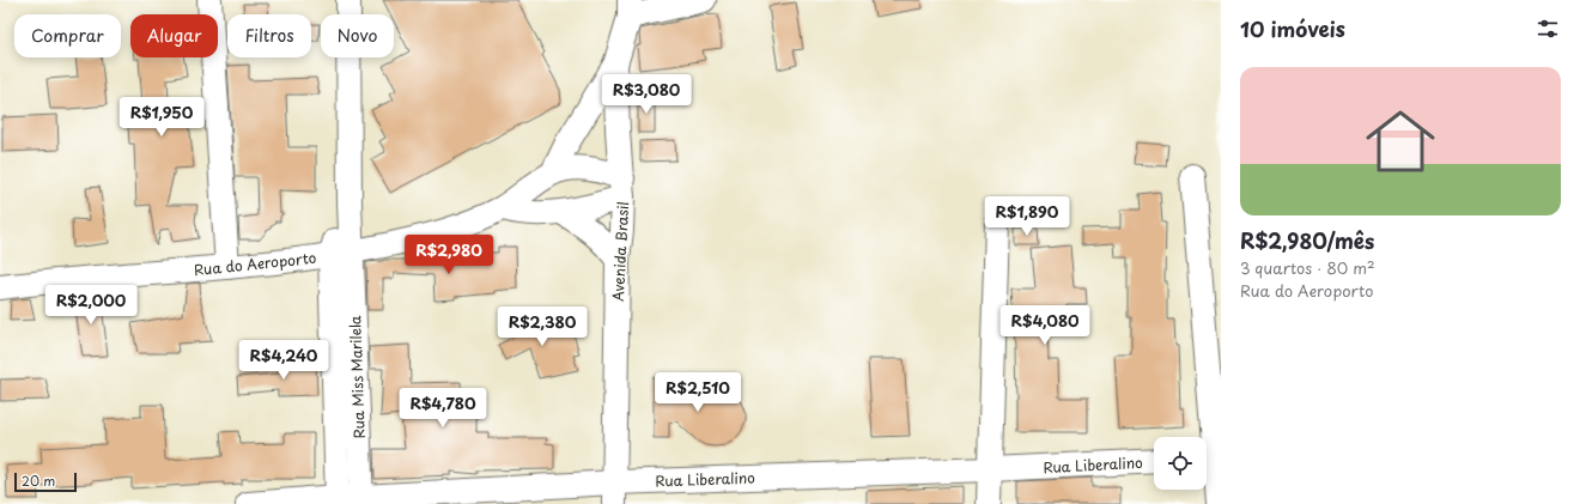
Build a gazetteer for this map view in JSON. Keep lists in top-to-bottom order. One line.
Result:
{"streets":{"street":["Avenida Brasil","Rua do Aeroporto","Rua Miss Marilela","Rua Liberalino"]},"crossings":[["Avenida Brasil","Rua Liberalino"],["Rua do Aeroporto","Rua Miss Marilela"],["Rua Miss Marilela","Rua Liberalino"]],"scale_bar":"20 m","page":{"heading":"10 imóveis","chip":["Comprar","Alugar","Filtros","Novo"],"list":[{"name":"R$2,980/mês","note":"3 quartos · 80 m² · Rua do Aeroporto"}],"price":["R$3,080","R$1,950","R$1,890","R$2,980","R$2,000","R$4,080","R$2,380","R$4,240","R$2,510","R$4,780"],"scale":"20 m"}}
